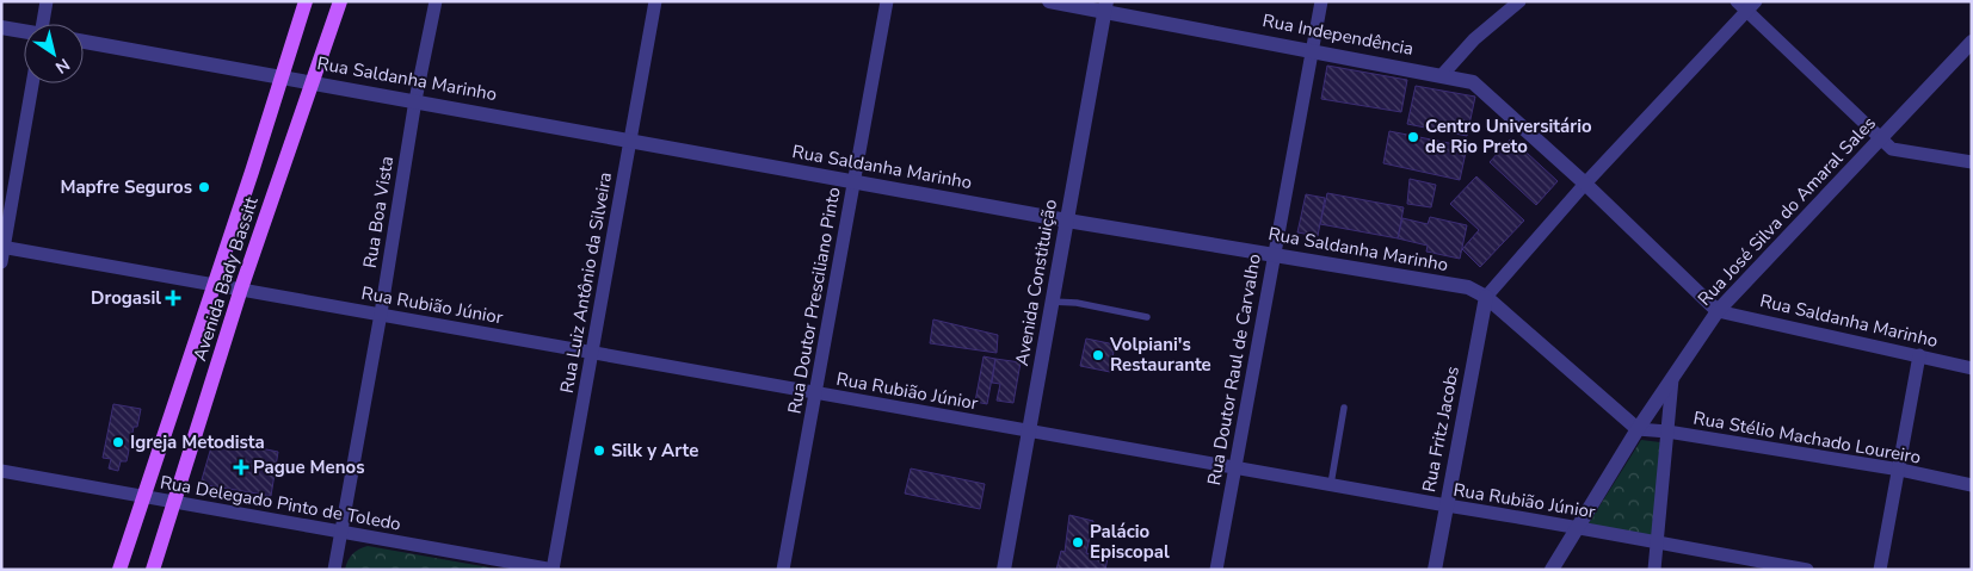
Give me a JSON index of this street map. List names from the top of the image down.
{
  "streets": {
    "main road": ["Avenida Bady Bassitt"],
    "street": [
      "Rua Independência",
      "Rua Saldanha Marinho",
      "Rua José Silva do Amaral Sales",
      "Rua Boa Vista",
      "Rua Luiz Antônio da Silveira",
      "Avenida Constituição",
      "Rua Doutor Presciliano Pinto",
      "Rua Rubião Júnior",
      "Rua Doutor Raul de Carvalho",
      "Rua Fritz Jacobs",
      "Rua Stélio Machado Loureiro",
      "Rua Delegado Pinto de Toledo"
    ]
  },
  "crossings": [
    ["Rua Independência", "Rua Saldanha Marinho"],
    ["Rua Independência", "Rua José Silva do Amaral Sales"],
    ["Rua Independência", "Avenida Constituição"],
    ["Rua Independência", "Rua Doutor Raul de Carvalho"],
    ["Rua Saldanha Marinho", "Rua José Silva do Amaral Sales"],
    ["Rua Saldanha Marinho", "Rua Boa Vista"],
    ["Rua Saldanha Marinho", "Avenida Bady Bassitt"],
    ["Rua Saldanha Marinho", "Rua Luiz Antônio da Silveira"],
    ["Rua Saldanha Marinho", "Avenida Constituição"],
    ["Rua Saldanha Marinho", "Rua Doutor Presciliano Pinto"],
    ["Rua Saldanha Marinho", "Rua Doutor Raul de Carvalho"],
    ["Rua Saldanha Marinho", "Rua Fritz Jacobs"],
    ["Rua Saldanha Marinho", "Rua Stélio Machado Loureiro"],
    ["Rua José Silva do Amaral Sales", "Rua Rubião Júnior"],
    ["Rua José Silva do Amaral Sales", "Rua Stélio Machado Loureiro"],
    ["Rua Boa Vista", "Rua Rubião Júnior"],
    ["Rua Boa Vista", "Rua Delegado Pinto de Toledo"],
    ["Avenida Bady Bassitt", "Rua Rubião Júnior"],
    ["Avenida Bady Bassitt", "Rua Delegado Pinto de Toledo"],
    ["Rua Luiz Antônio da Silveira", "Rua Rubião Júnior"],
    ["Rua Luiz Antônio da Silveira", "Rua Delegado Pinto de Toledo"],
    ["Avenida Constituição", "Rua Rubião Júnior"],
    ["Rua Doutor Presciliano Pinto", "Rua Rubião Júnior"],
    ["Rua Rubião Júnior", "Rua Doutor Raul de Carvalho"],
    ["Rua Rubião Júnior", "Rua Fritz Jacobs"]
  ],
  "places": {
    "other": [
      "Centro Universitário de Rio Preto",
      "Mapfre Seguros",
      "Volpiani's Restaurante",
      "Igreja Metodista",
      "Silk y Arte",
      "Palácio Episcopal"
    ],
    "health": ["Drogasil", "Pague Menos"]
  },
  "north": "bottom right"
}
